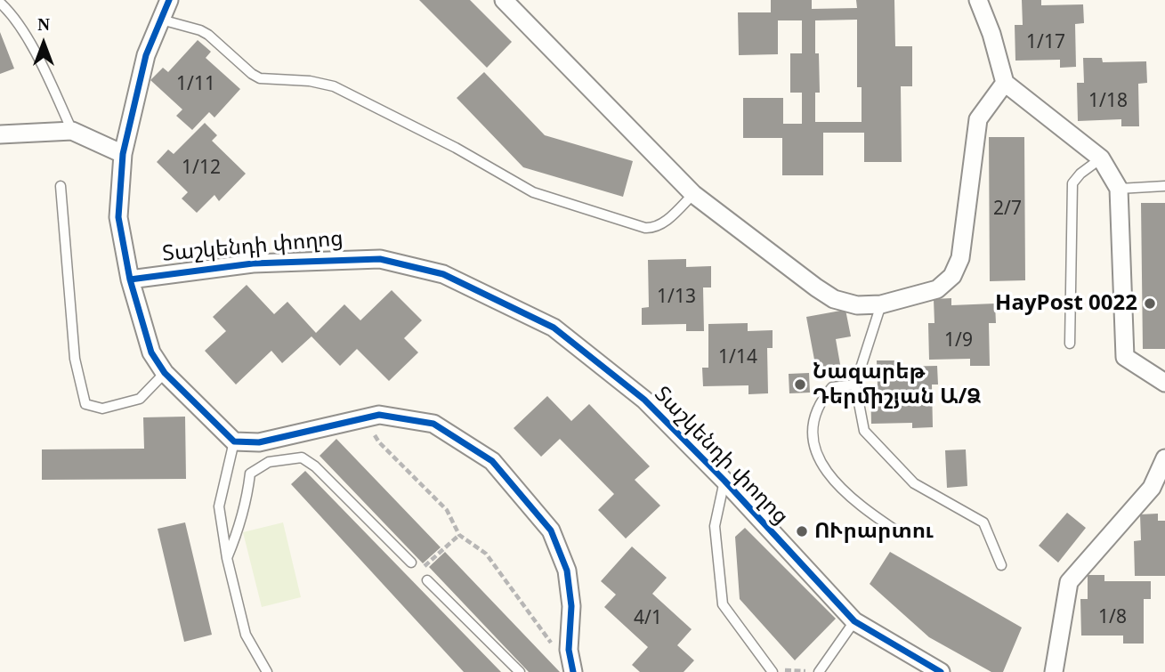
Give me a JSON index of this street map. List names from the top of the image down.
{
  "streets": {
    "street": ["Տաշկենդի փողոց"]
  },
  "places": ["HayPost 0022", "Նազարեթ Դերմիշյան Ա/Ձ", "ՈՒրարտու"],
  "house_numbers": [
    "1/17",
    "1/11",
    "1/18",
    "1/12",
    "2/7",
    "1/13",
    "1/9",
    "1/14",
    "1/8",
    "4/1"
  ],
  "north": "top"
}
